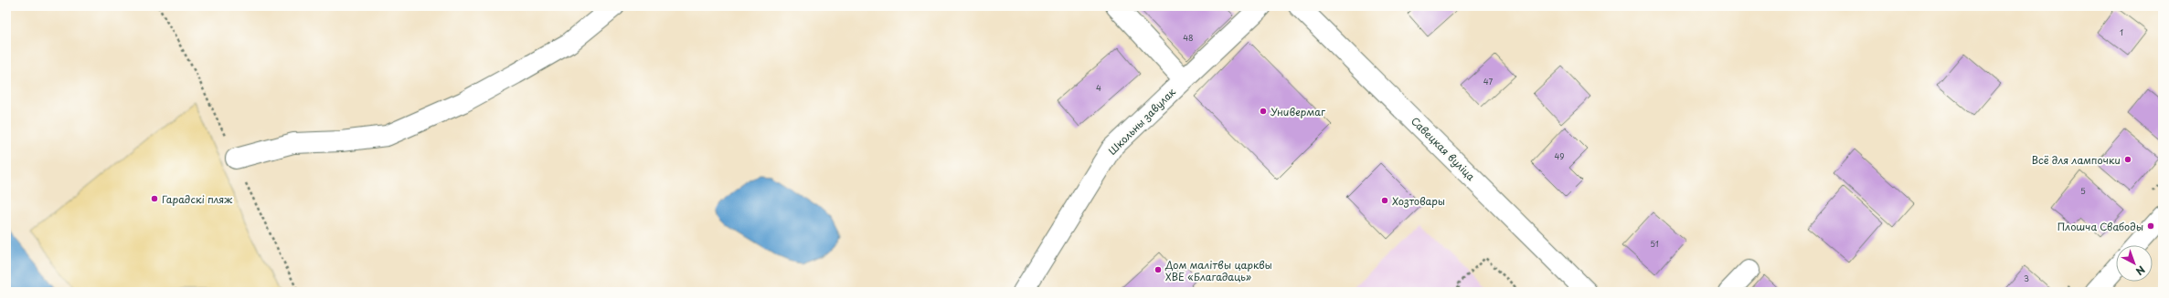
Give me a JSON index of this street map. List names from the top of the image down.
{
  "streets": {
    "street": ["Школьны завулак", "Савецкая вуліца"]
  },
  "places": [
    "Универмаг",
    "Всё для лампочки",
    "Гарадскі пляж",
    "Хозтовары",
    "Плошча Свабоды",
    "Дом малітвы царквы ХВЕ «Благадаць»"
  ],
  "house_numbers": [
    "1",
    "48",
    "47",
    "4",
    "49",
    "5",
    "51",
    "3"
  ],
  "north": "bottom right"
}
